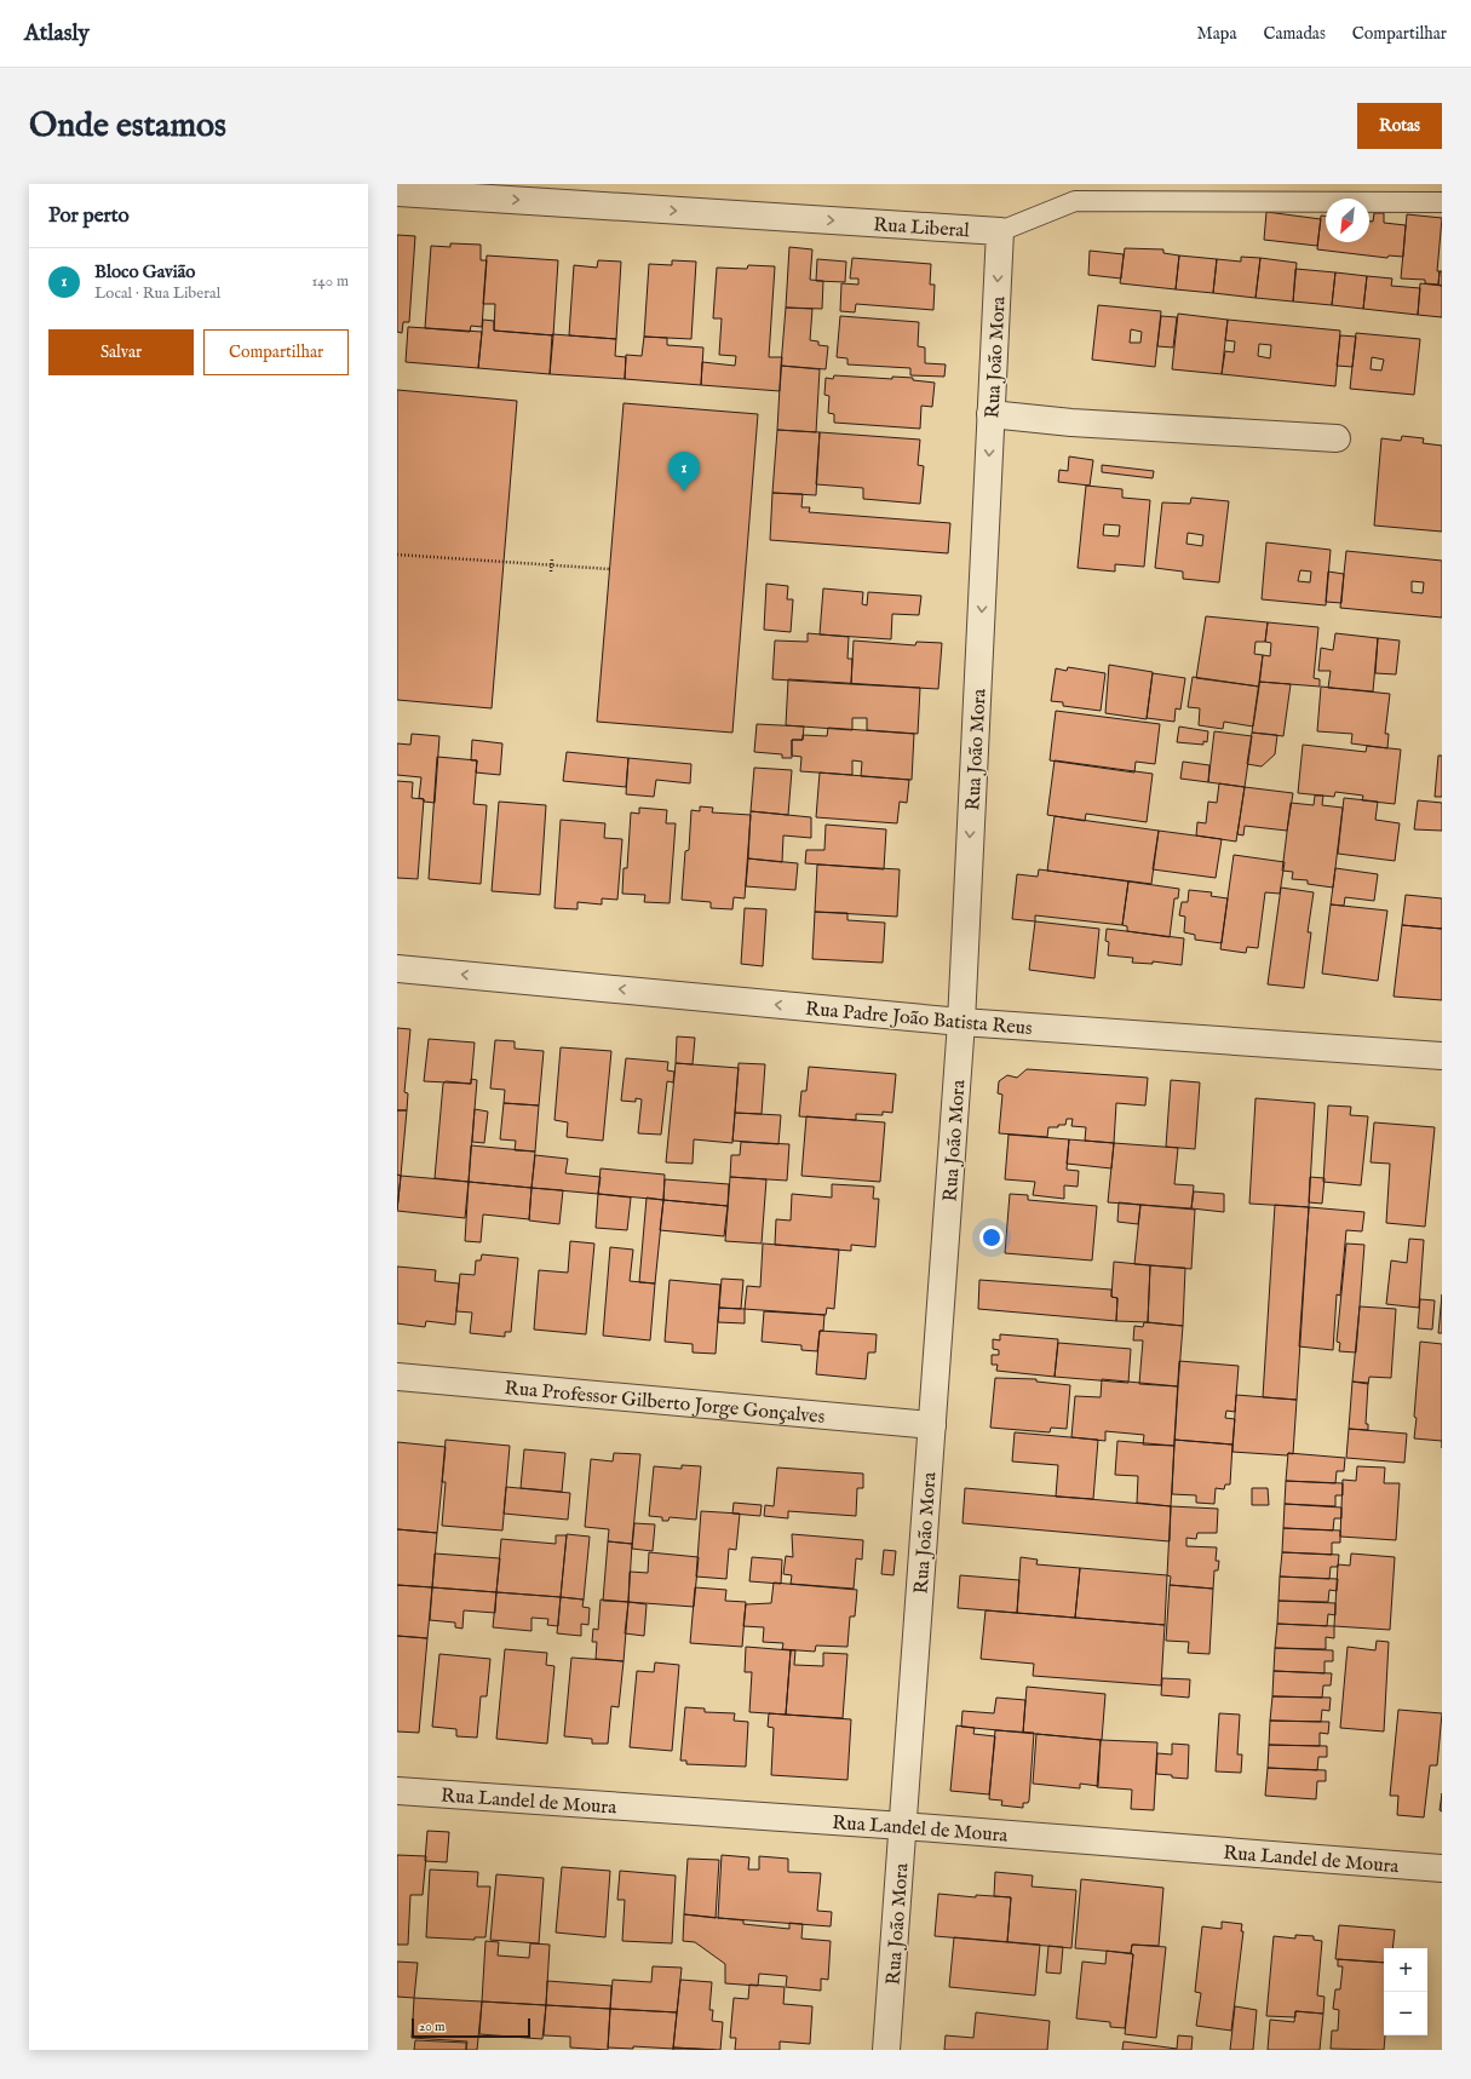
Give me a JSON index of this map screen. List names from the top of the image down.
{
  "streets": {
    "street": [
      "Rua Liberal",
      "Rua João Mora",
      "Rua Padre João Batista Reus",
      "Rua Professor Gilberto Jorge Gonçalves",
      "Rua Landel de Moura"
    ]
  },
  "crossings": [
    ["Rua Liberal", "Rua João Mora"],
    ["Rua João Mora", "Rua Padre João Batista Reus"],
    ["Rua João Mora", "Rua Professor Gilberto Jorge Gonçalves"],
    ["Rua João Mora", "Rua Landel de Moura"]
  ],
  "one_way": ["Rua Liberal", "Rua João Mora", "Rua Padre João Batista Reus"],
  "scale_bar": "20 m",
  "north": "bottom left",
  "page": {
    "header": "Atlasly",
    "nav": ["Mapa", "Camadas", "Compartilhar"],
    "buttons": [
      "Rotas",
      ["Salvar", "Compartilhar"]
    ],
    "title": "Onde estamos",
    "heading": "Por perto",
    "list": [
      {
        "mark": "1",
        "name": "Bloco Gavião",
        "note": "Local · Rua Liberal",
        "value": "140 m"
      }
    ],
    "pins": "1",
    "map_buttons": ["+", "−"],
    "scale": "20 m"
  }
}
